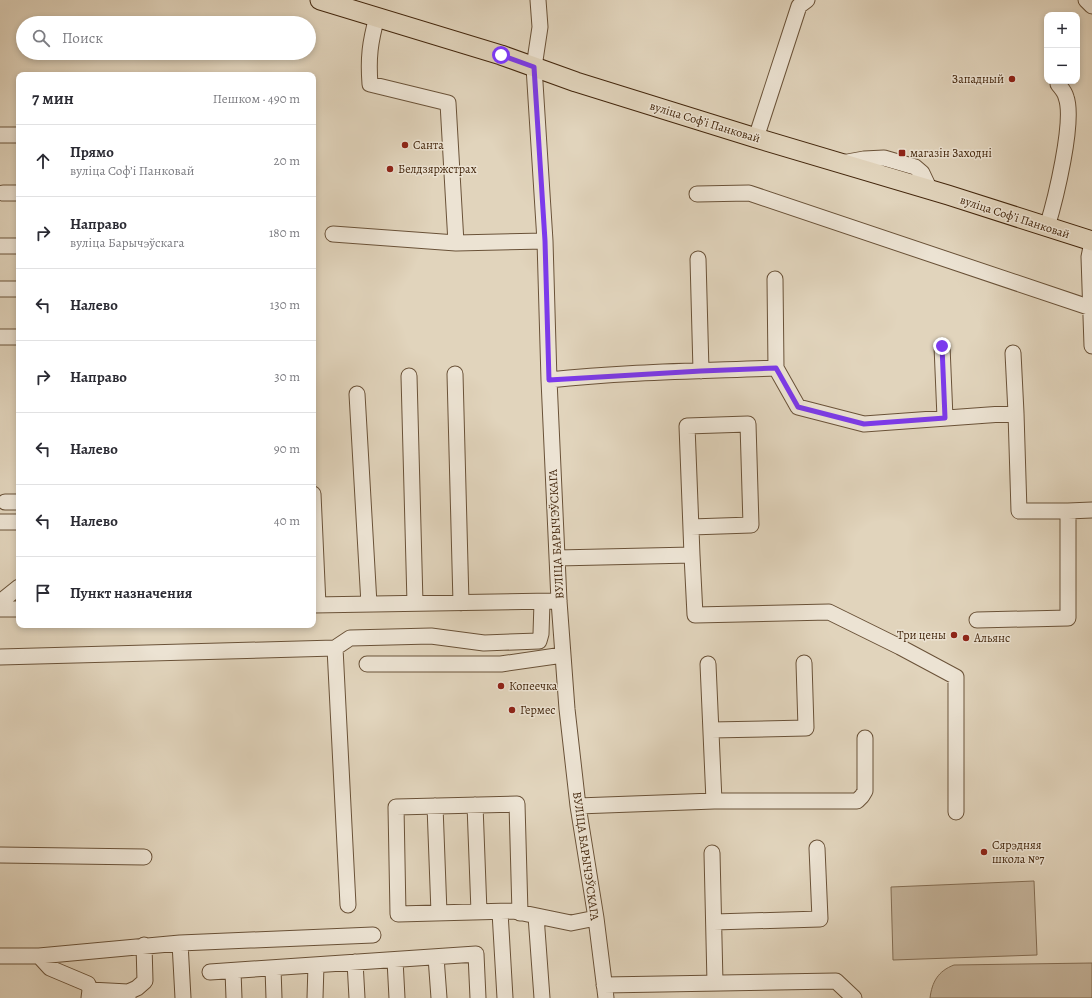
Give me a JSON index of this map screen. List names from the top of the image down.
{
  "streets": {
    "main road": ["вуліца Софʼі Панковай"],
    "street": ["ВУЛІЦА БАРЫЧЭЎСКАГА"]
  },
  "crossings": [
    ["вуліца Софʼі Панковай", "ВУЛІЦА БАРЫЧЭЎСКАГА"]
  ],
  "places": {
    "other": [
      "Западный",
      "Санта",
      "Белдзяржстрах",
      "Три цены",
      "Альянс",
      "Копеечка",
      "Гермес",
      "Сярэдняя школа №7"
    ],
    "transit": ["магазін Заходні"]
  },
  "page": {
    "map_buttons": ["+", "−"],
    "search": "Поиск",
    "heading": ["7 мин", "Пешком · 490 m"],
    "list": [
      ["Прямо", "вуліца Софʼі Панковай", "20 m"],
      ["Направо", "вуліца Барычэўскага", "180 m"],
      ["Налево", "130 m"],
      ["Направо", "30 m"],
      ["Налево", "90 m"],
      ["Налево", "40 m"],
      "Пункт назначения"
    ]
  }
}
